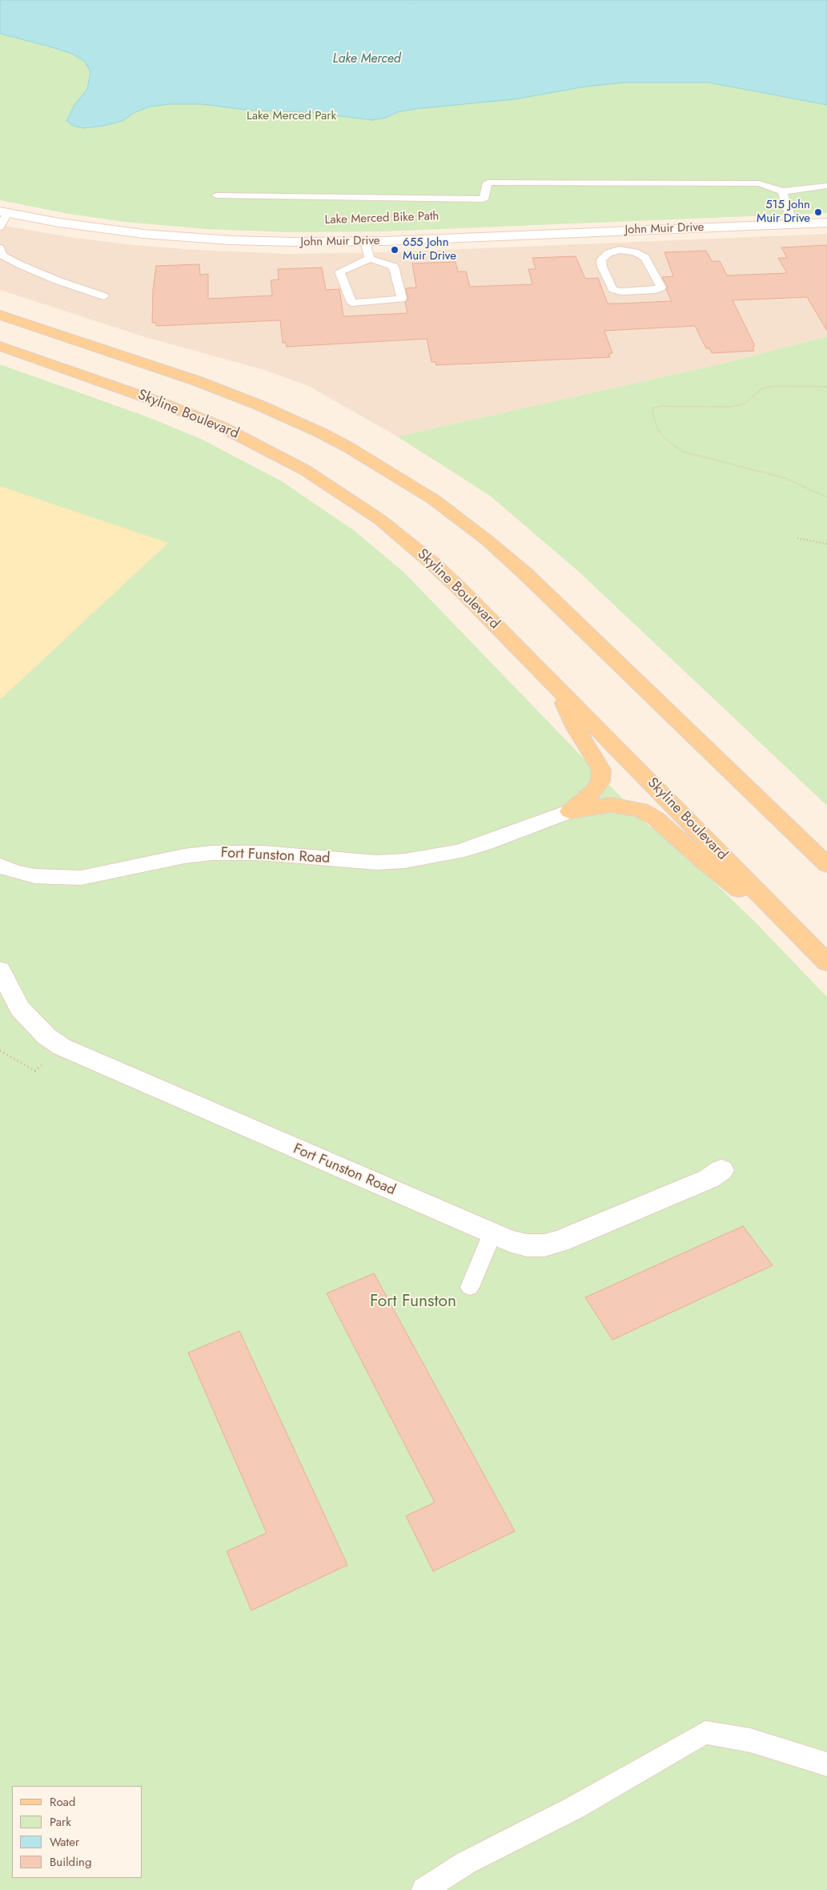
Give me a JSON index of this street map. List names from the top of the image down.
{
  "streets": {
    "main road": ["Skyline Boulevard"],
    "street": ["John Muir Drive", "Fort Funston Road"]
  },
  "water": ["Lake Merced"],
  "parks": ["Lake Merced Park", "Fort Funston"],
  "places": ["515 John Muir Drive", "655 John Muir Drive"],
  "legend": [
    "Road",
    "Park",
    "Water",
    "Building"
  ]
}
